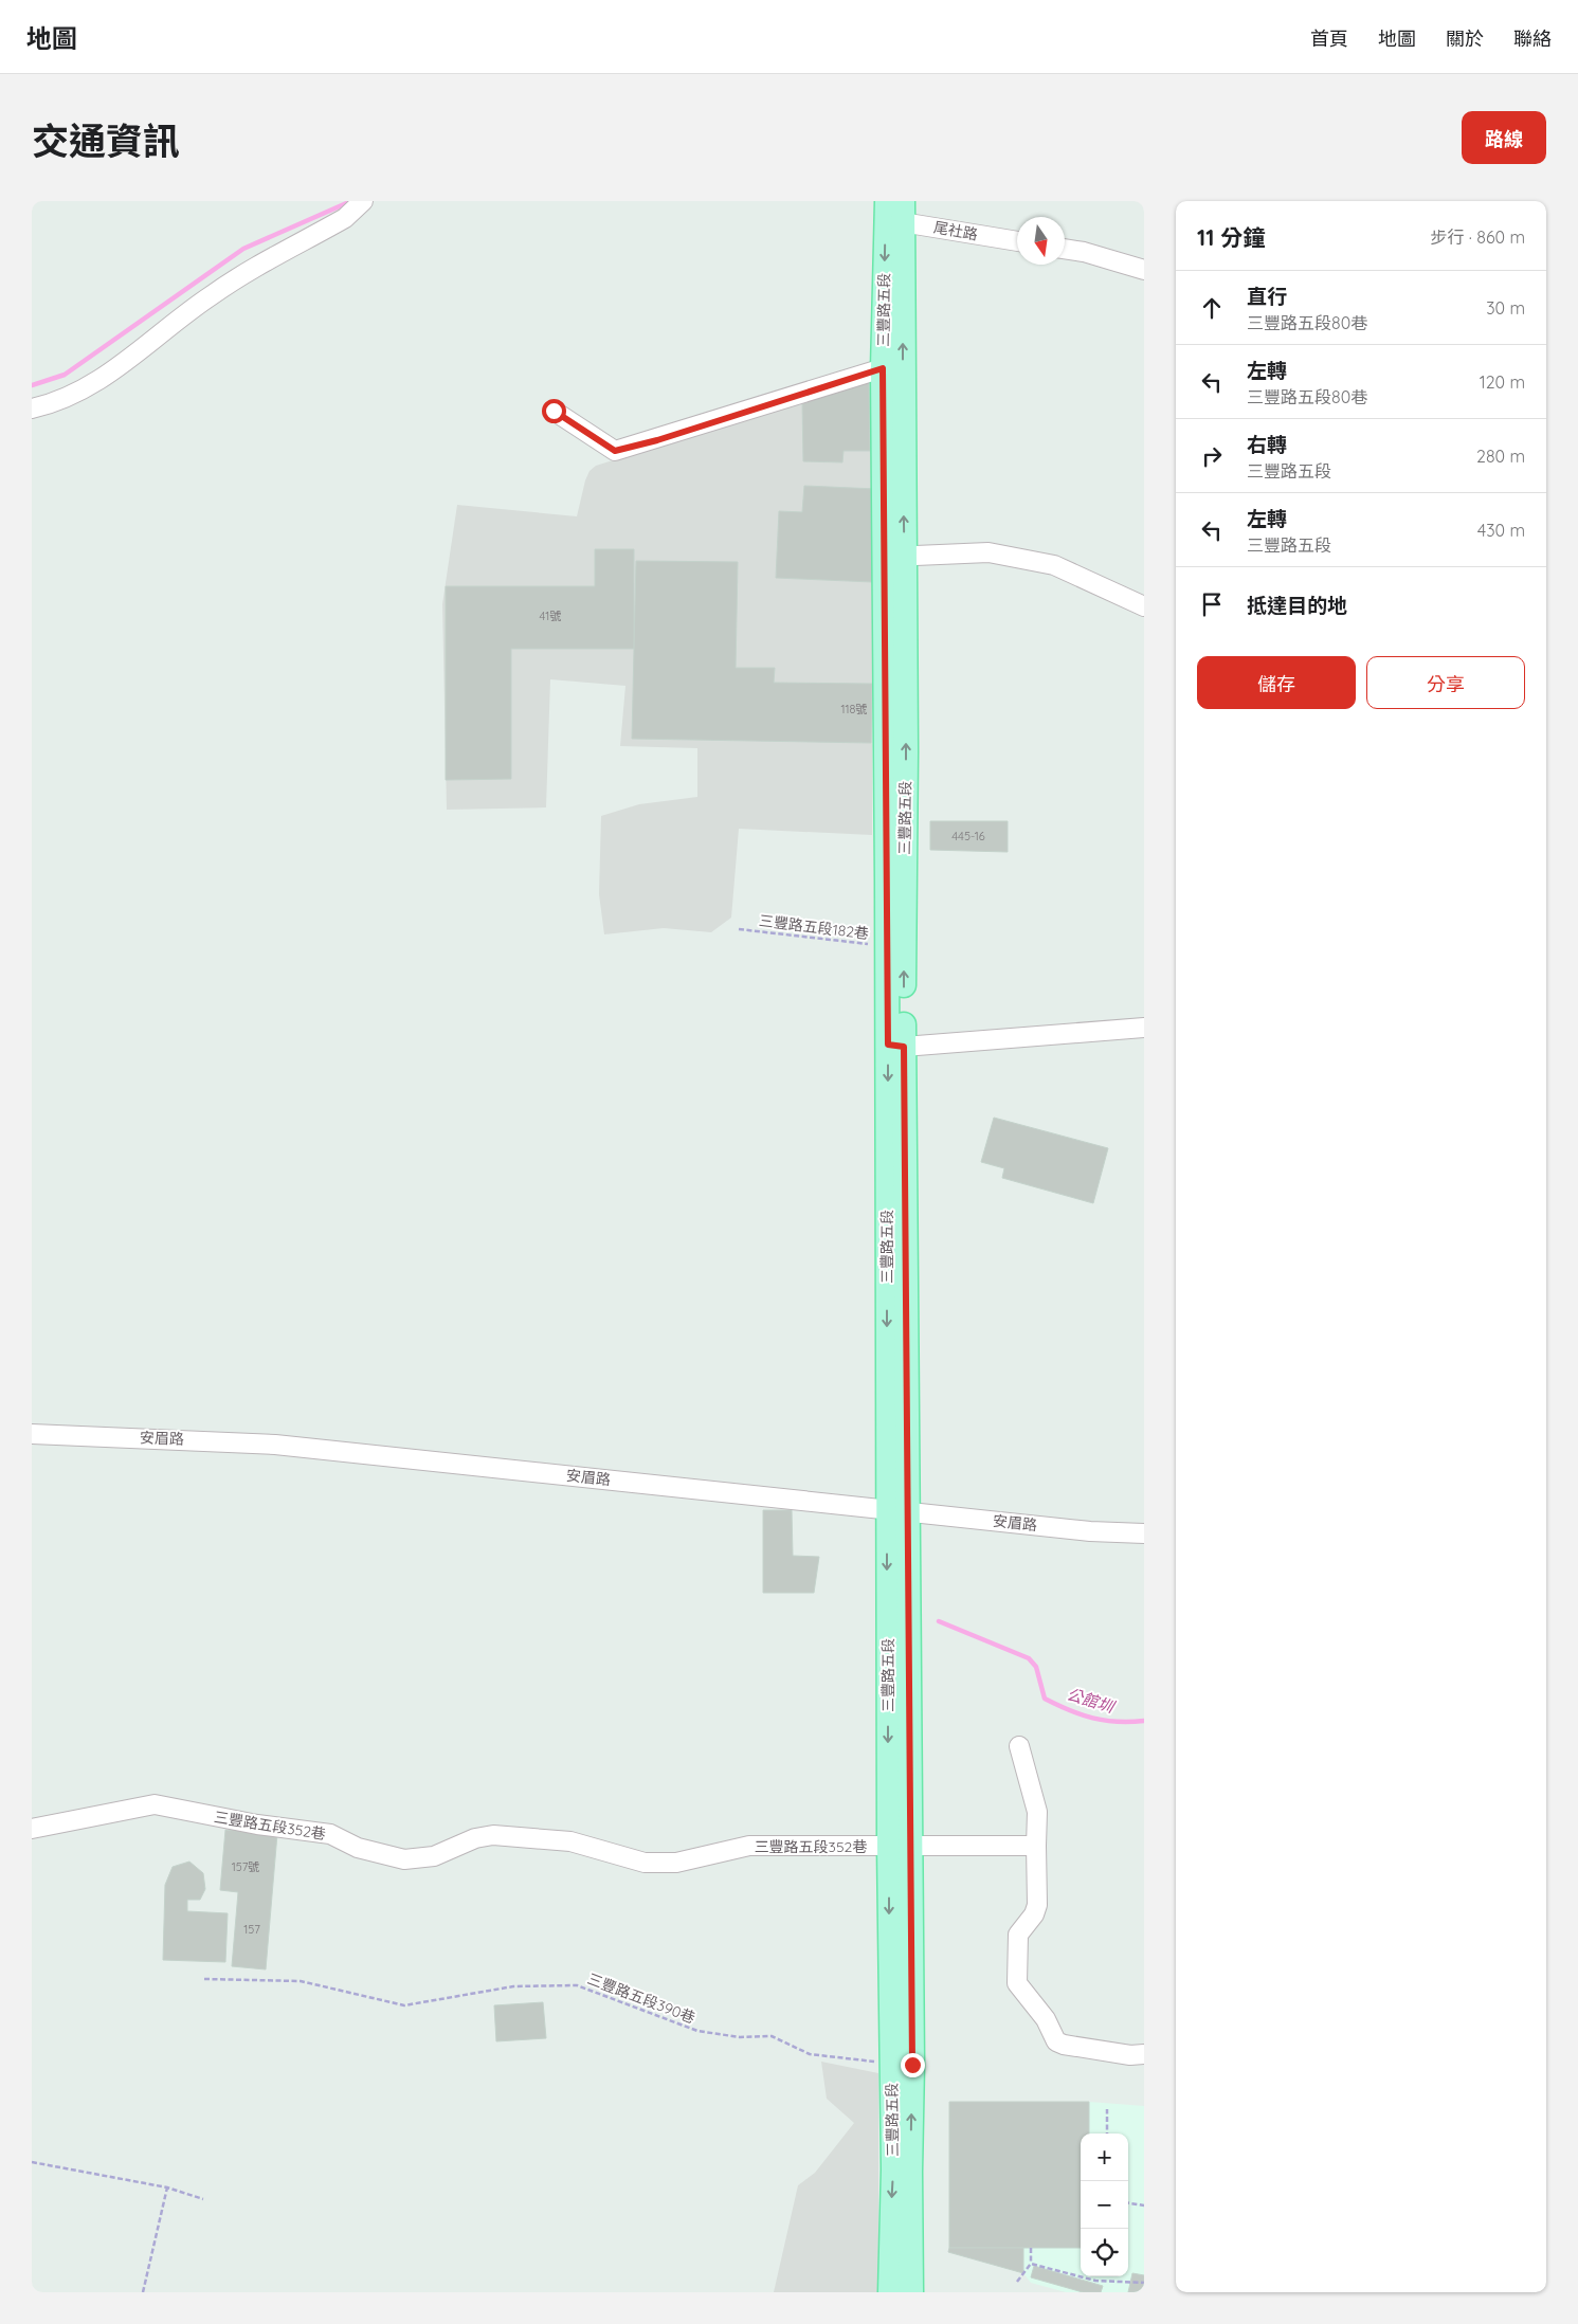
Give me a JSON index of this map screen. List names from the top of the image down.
{
  "streets": {
    "main road": ["三豐路五段"],
    "street": ["尾社路", "安眉路", "三豐路五段352巷"],
    "path": ["三豐路五段182巷", "三豐路五段390巷"]
  },
  "crossings": [
    ["尾社路", "三豐路五段"],
    ["三豐路五段", "三豐路五段182巷"],
    ["三豐路五段", "安眉路"],
    ["三豐路五段", "三豐路五段352巷"],
    ["三豐路五段", "三豐路五段390巷"]
  ],
  "water": ["公館圳"],
  "house_numbers": [
    "41號",
    "118號",
    "445-16",
    "157號",
    "157"
  ],
  "north": "bottom",
  "page": {
    "header": "地圖",
    "nav": [
      "首頁",
      "地圖",
      "關於",
      "聯絡"
    ],
    "title": "交通資訊",
    "buttons": [
      "路線",
      ["儲存", "分享"]
    ],
    "heading": ["11 分鐘", "步行 · 860 m"],
    "list": [
      ["直行", "三豐路五段80巷", "30 m"],
      ["左轉", "三豐路五段80巷", "120 m"],
      ["右轉", "三豐路五段", "280 m"],
      ["左轉", "三豐路五段", "430 m"],
      "抵達目的地"
    ],
    "map_buttons": ["+", "−"]
  }
}
